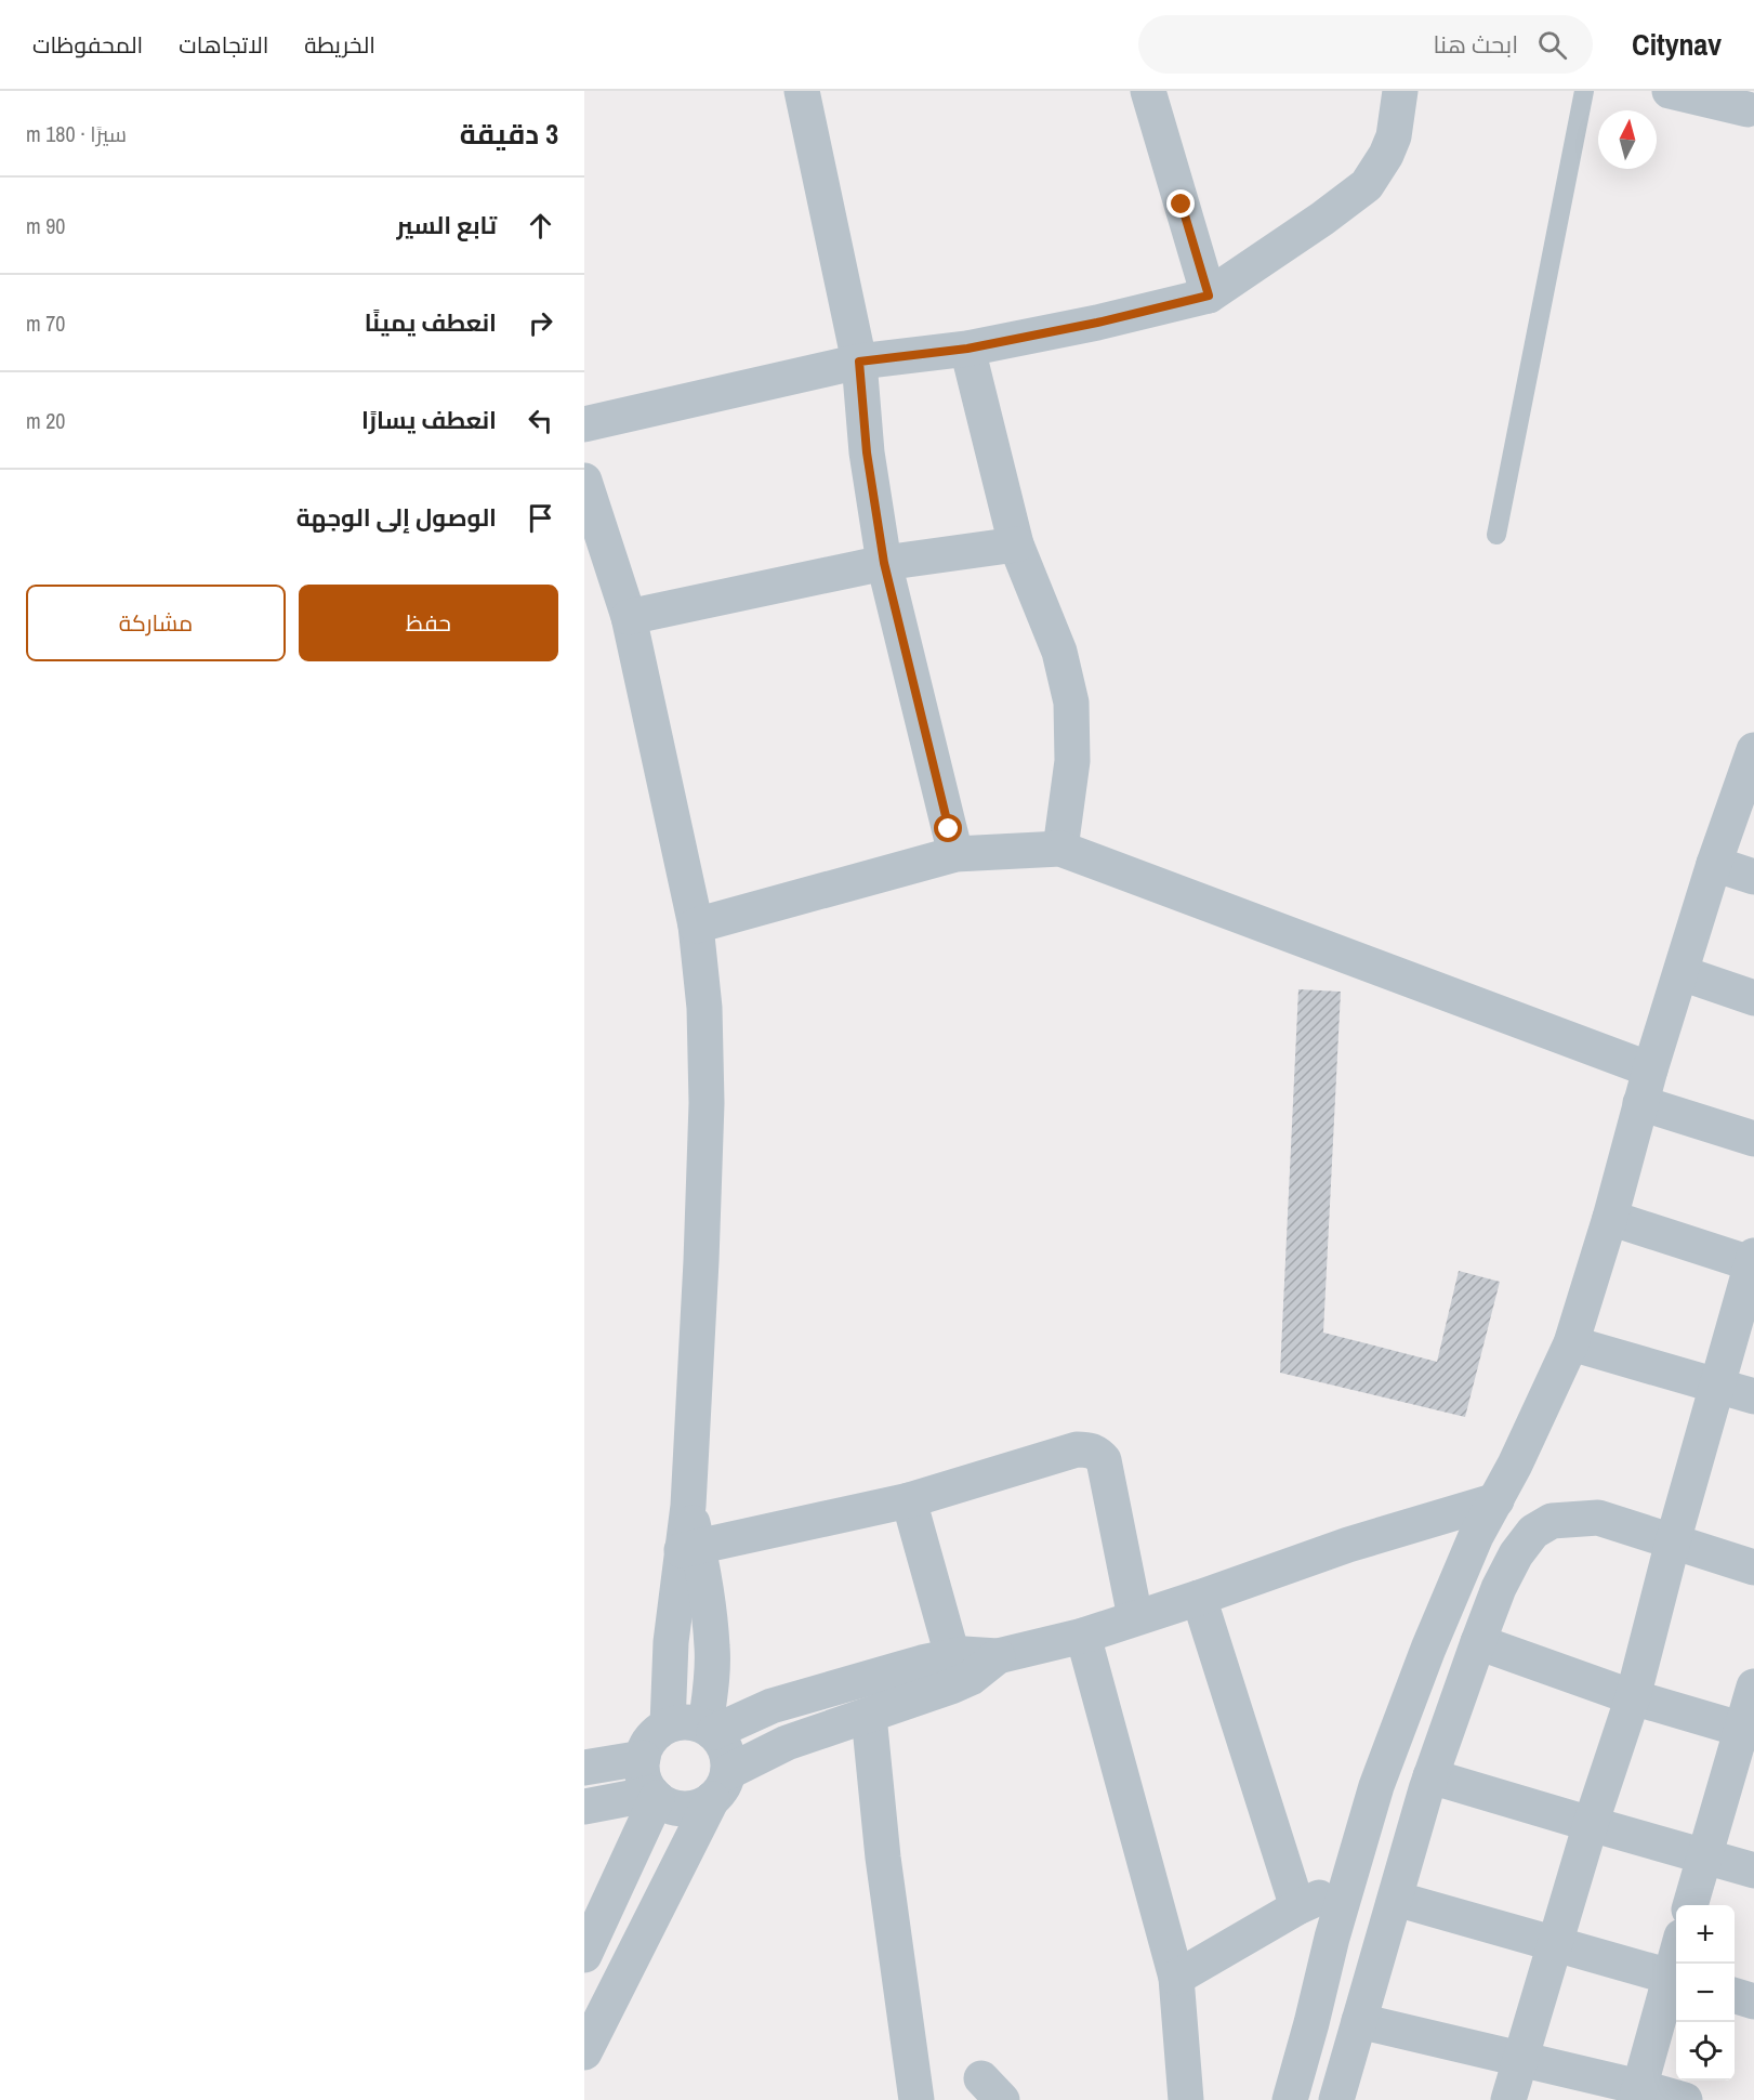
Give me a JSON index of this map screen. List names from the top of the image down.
{
  "north": "top",
  "page": {
    "header": "Citynav",
    "search": "ابحث هنا",
    "nav": ["الخريطة", "الاتجاهات", "المحفوظات"],
    "heading": ["3 دقيقة", "سيرًا · 180 m"],
    "list": [
      ["تابع السير", "90 m"],
      ["انعطف يمينًا", "70 m"],
      ["انعطف يسارًا", "20 m"],
      "الوصول إلى الوجهة"
    ],
    "buttons": ["حفظ", "مشاركة"],
    "map_buttons": ["+", "−"]
  }
}
